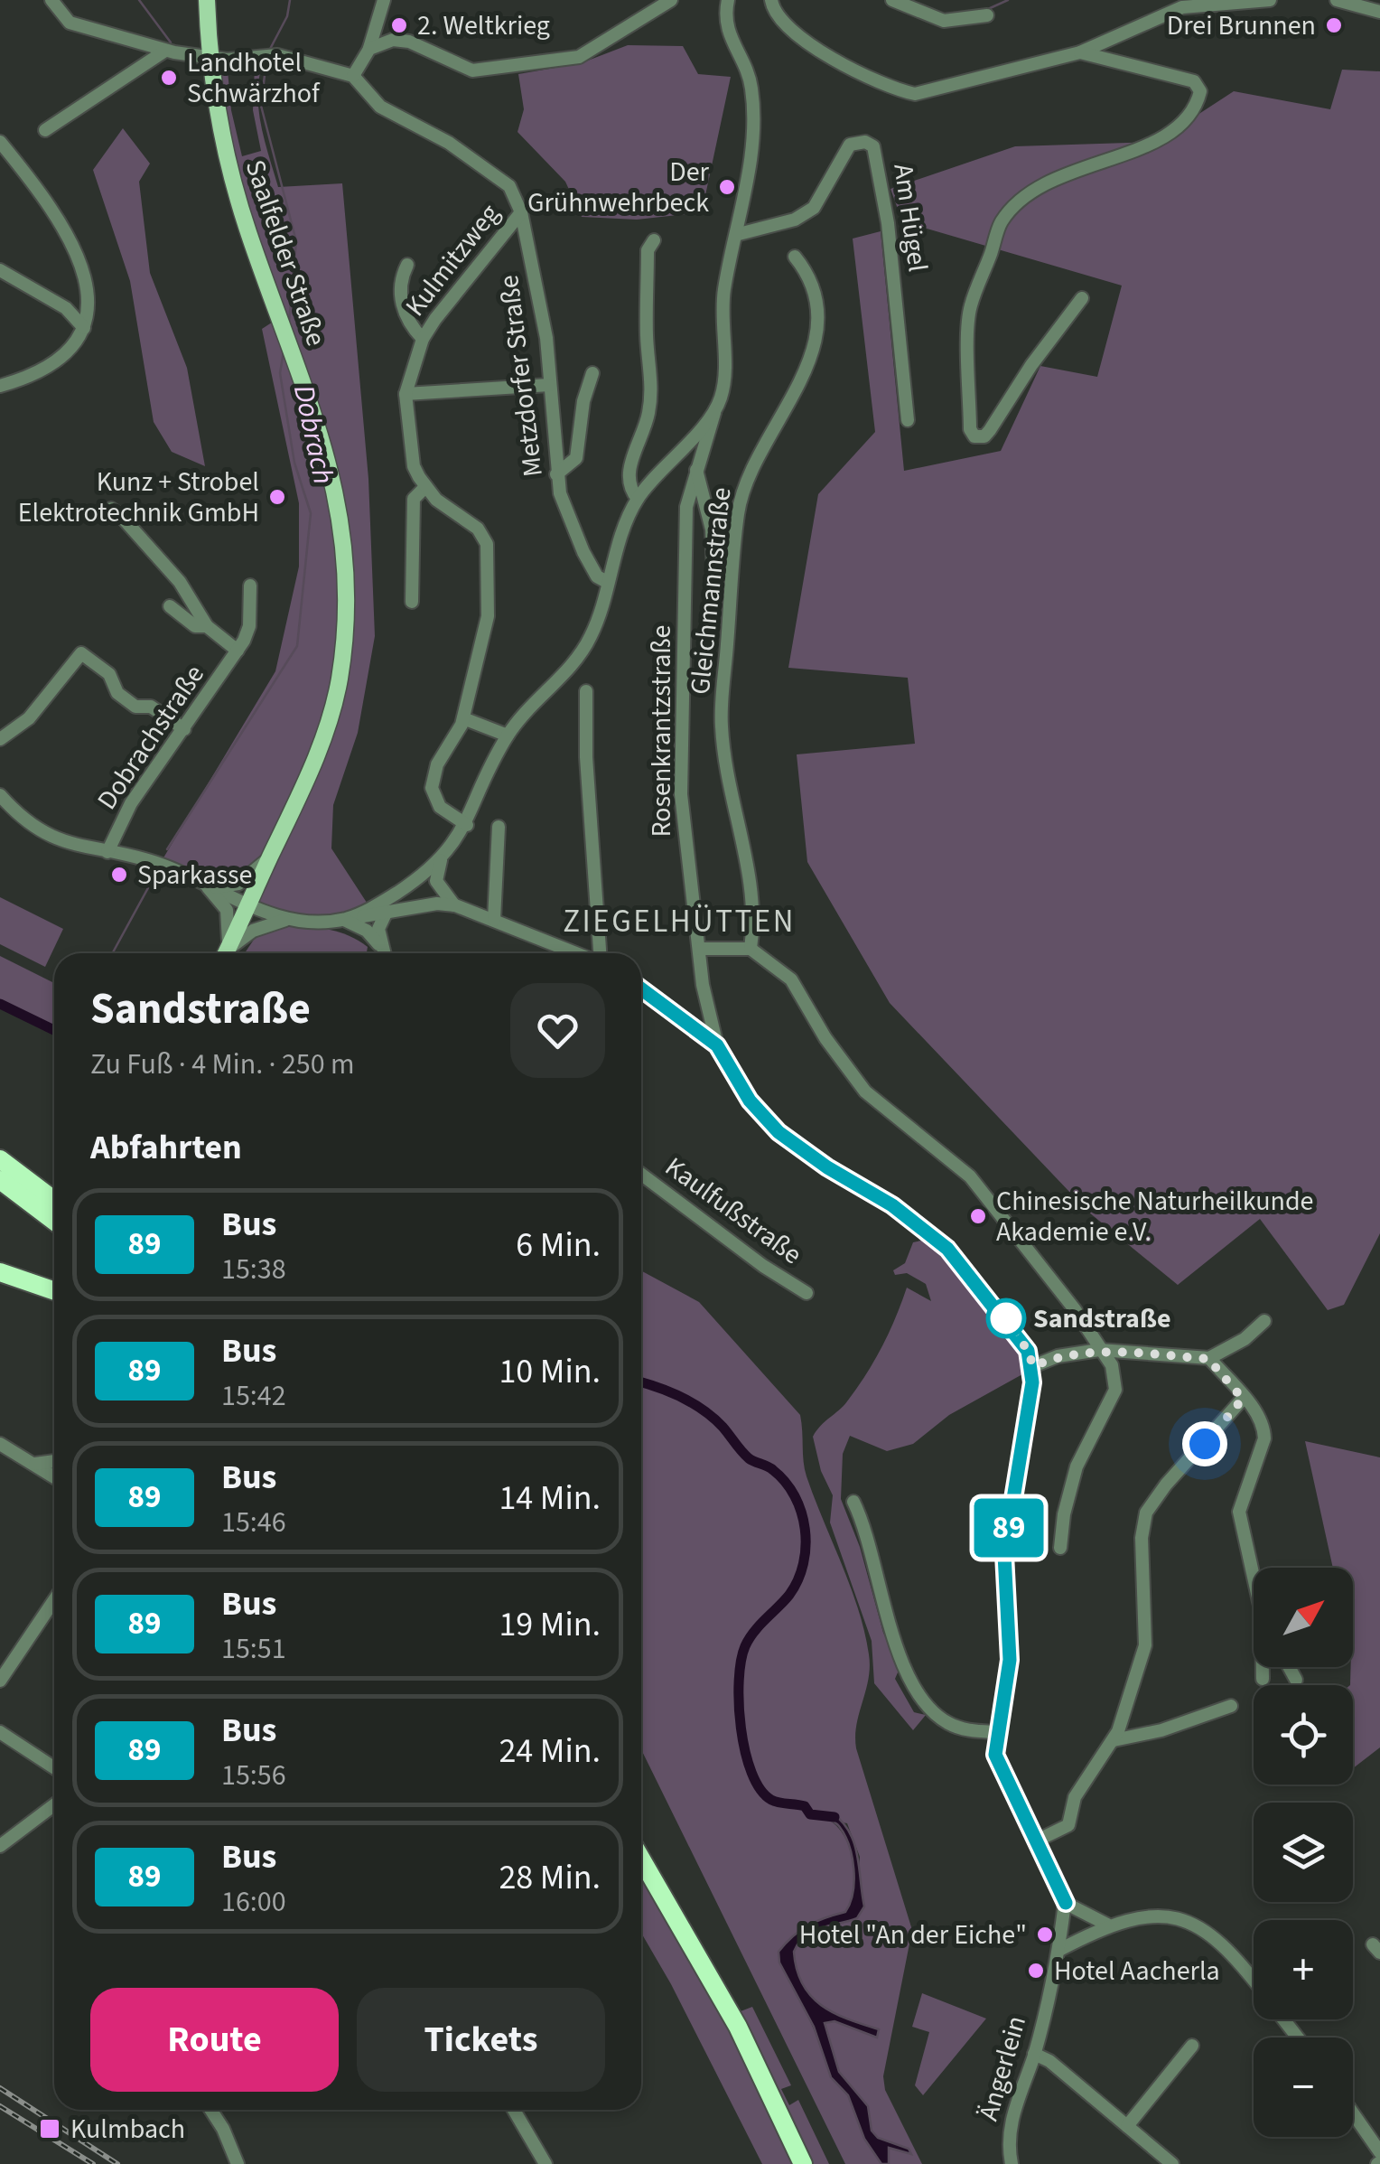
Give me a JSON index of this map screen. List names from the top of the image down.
{
  "streets": {
    "main road": ["Saalfelder Straße"],
    "street": [
      "Am Hügel",
      "Kulmitzweg",
      "Metzdorfer Straße",
      "Gleichmannstraße",
      "Rosenkrantzstraße",
      "Dobrachstraße",
      "Kaulfußstraße",
      "Ängerlein"
    ]
  },
  "crossings": [
    ["Am Hügel", "Rosenkrantzstraße"],
    ["Kulmitzweg", "Metzdorfer Straße"]
  ],
  "districts": ["ZIEGELHÜTTEN"],
  "water": ["Dobrach"],
  "places": {
    "other": [
      "2. Weltkrieg",
      "Drei Brunnen",
      "Landhotel Schwärzhof",
      "Der Grühnwehrbeck",
      "Kunz + Strobel Elektrotechnik GmbH",
      "Sparkasse",
      "Chinesische Naturheilkunde Akademie e.V.",
      "Sandstraße",
      "Hotel \"An der Eiche\"",
      "Hotel Aacherla"
    ],
    "transit": ["Kulmbach"]
  },
  "lines": ["bus line 89"],
  "north": "top right",
  "page": {
    "on_map": "89",
    "heading": [
      ["Sandstraße", "Zu Fuß · 4 Min. · 250 m"],
      "Abfahrten"
    ],
    "list": [
      {
        "mark": "89",
        "name": "Bus",
        "note": "15:38",
        "value": "6 Min."
      },
      {
        "mark": "89",
        "name": "Bus",
        "note": "15:42",
        "value": "10 Min."
      },
      {
        "mark": "89",
        "name": "Bus",
        "note": "15:46",
        "value": "14 Min."
      },
      {
        "mark": "89",
        "name": "Bus",
        "note": "15:51",
        "value": "19 Min."
      },
      {
        "mark": "89",
        "name": "Bus",
        "note": "15:56",
        "value": "24 Min."
      },
      {
        "mark": "89",
        "name": "Bus",
        "note": "16:00",
        "value": "28 Min."
      }
    ],
    "map_buttons": ["+", "−"],
    "buttons": ["Route", "Tickets"]
  }
}
